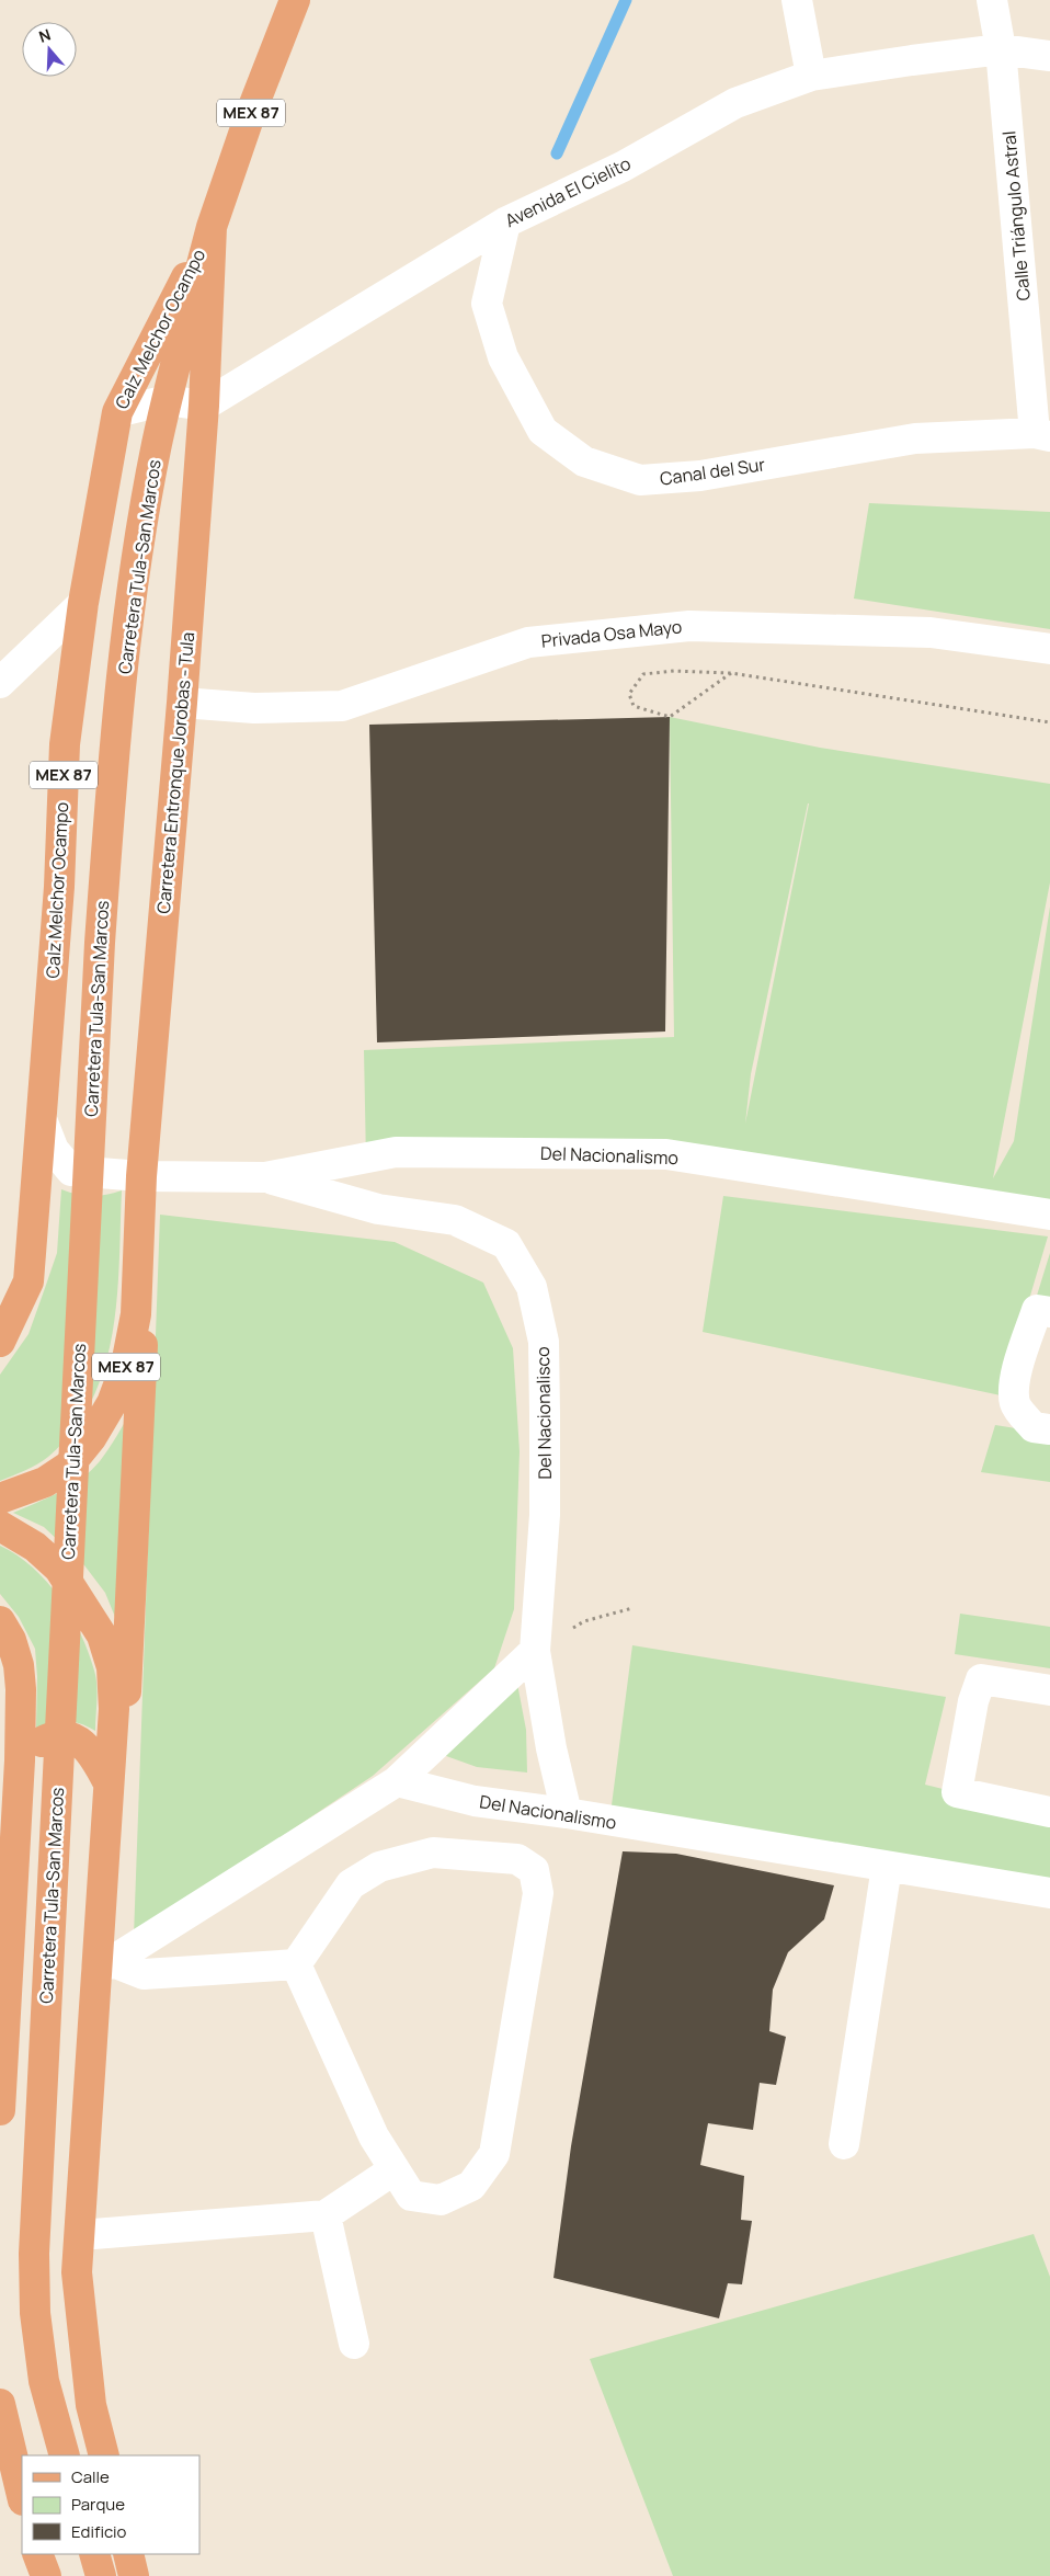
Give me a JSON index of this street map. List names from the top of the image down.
{
  "streets": {
    "main road": [
      "MEX 87",
      "Calz Melchor Ocampo",
      "Carretera Tula-San Marcos",
      "Carretera Entronque Jorobas - Tula"
    ],
    "street": [
      "Avenida El Cielito",
      "Calle Triángulo Astral",
      "Canal del Sur",
      "Privada Osa Mayo",
      "Del Nacionalismo",
      "Del Nacionalisco"
    ]
  },
  "crossings": [
    ["Avenida El Cielito", "Calle Triángulo Astral"],
    ["Avenida El Cielito", "Canal del Sur"],
    ["Avenida El Cielito", "Carretera Entronque Jorobas - Tula"],
    ["Calle Triángulo Astral", "Canal del Sur"],
    ["Calz Melchor Ocampo", "Carretera Tula-San Marcos"],
    ["Calz Melchor Ocampo", "Carretera Entronque Jorobas - Tula"],
    ["Carretera Tula-San Marcos", "Carretera Entronque Jorobas - Tula"],
    ["Privada Osa Mayo", "Carretera Entronque Jorobas - Tula"],
    ["Del Nacionalismo", "Del Nacionalisco"]
  ],
  "legend": ["Calle", "Parque", "Edificio"],
  "north": "top"
}
